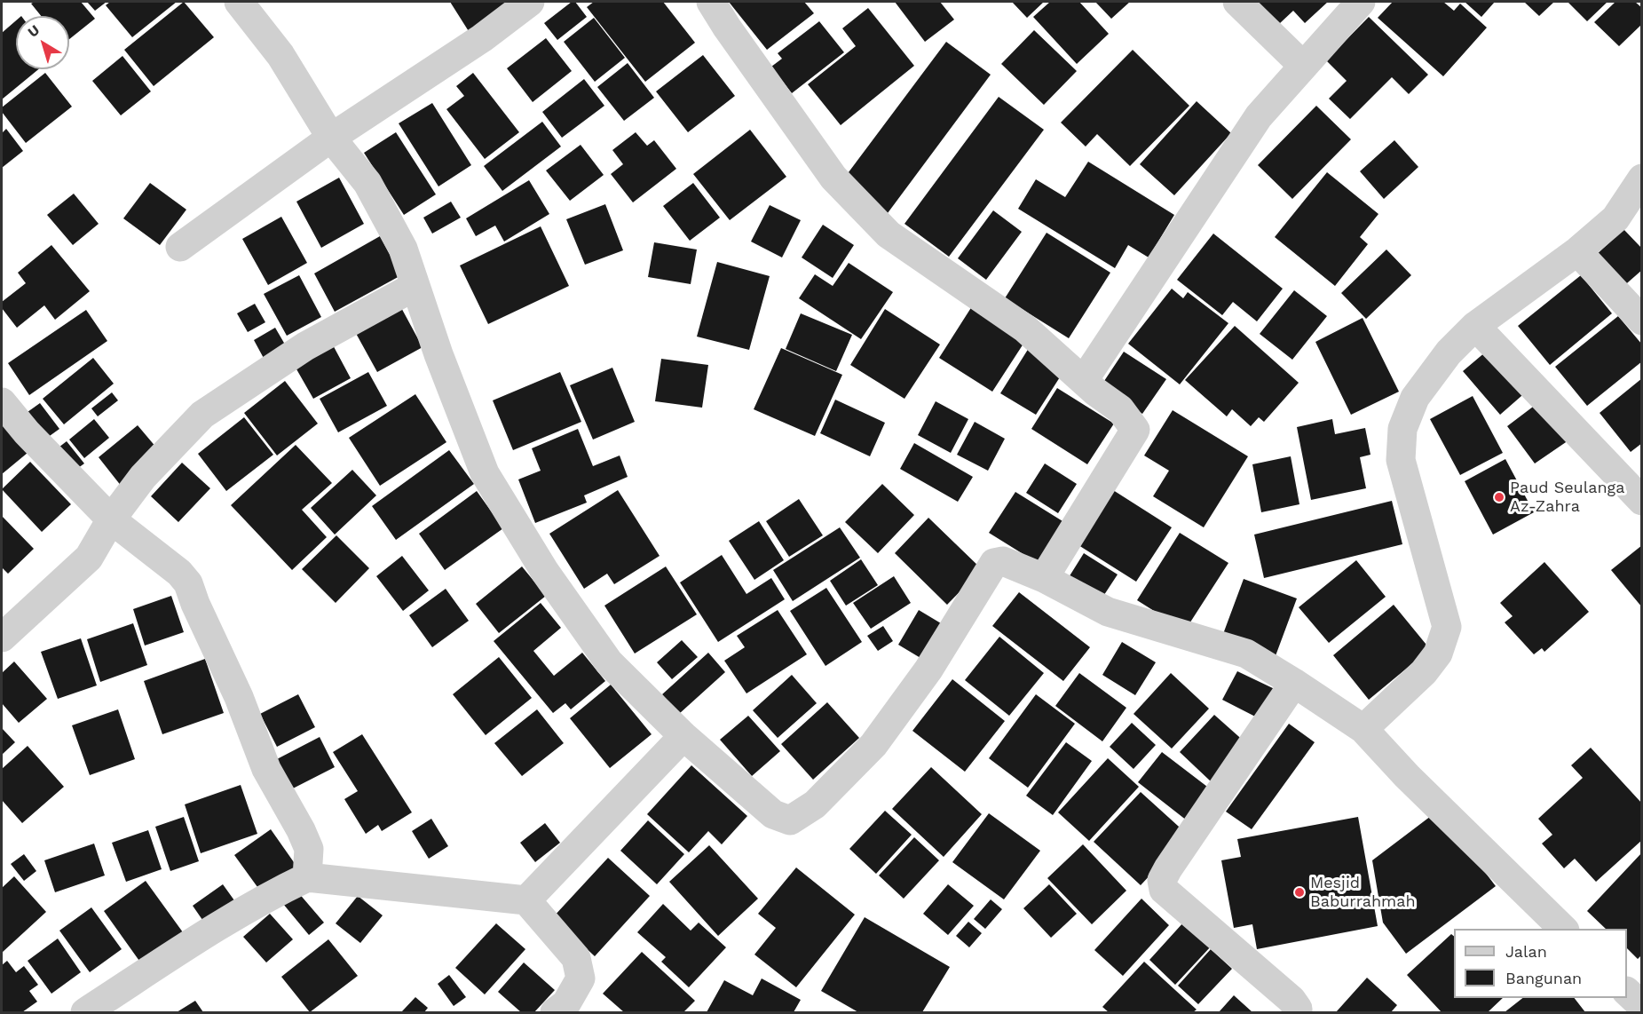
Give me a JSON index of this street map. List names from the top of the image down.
{
  "places": ["Paud Seulanga Az-Zahra", "Mesjid Baburrahmah"],
  "legend": ["Jalan", "Bangunan"],
  "north": "top left"
}
